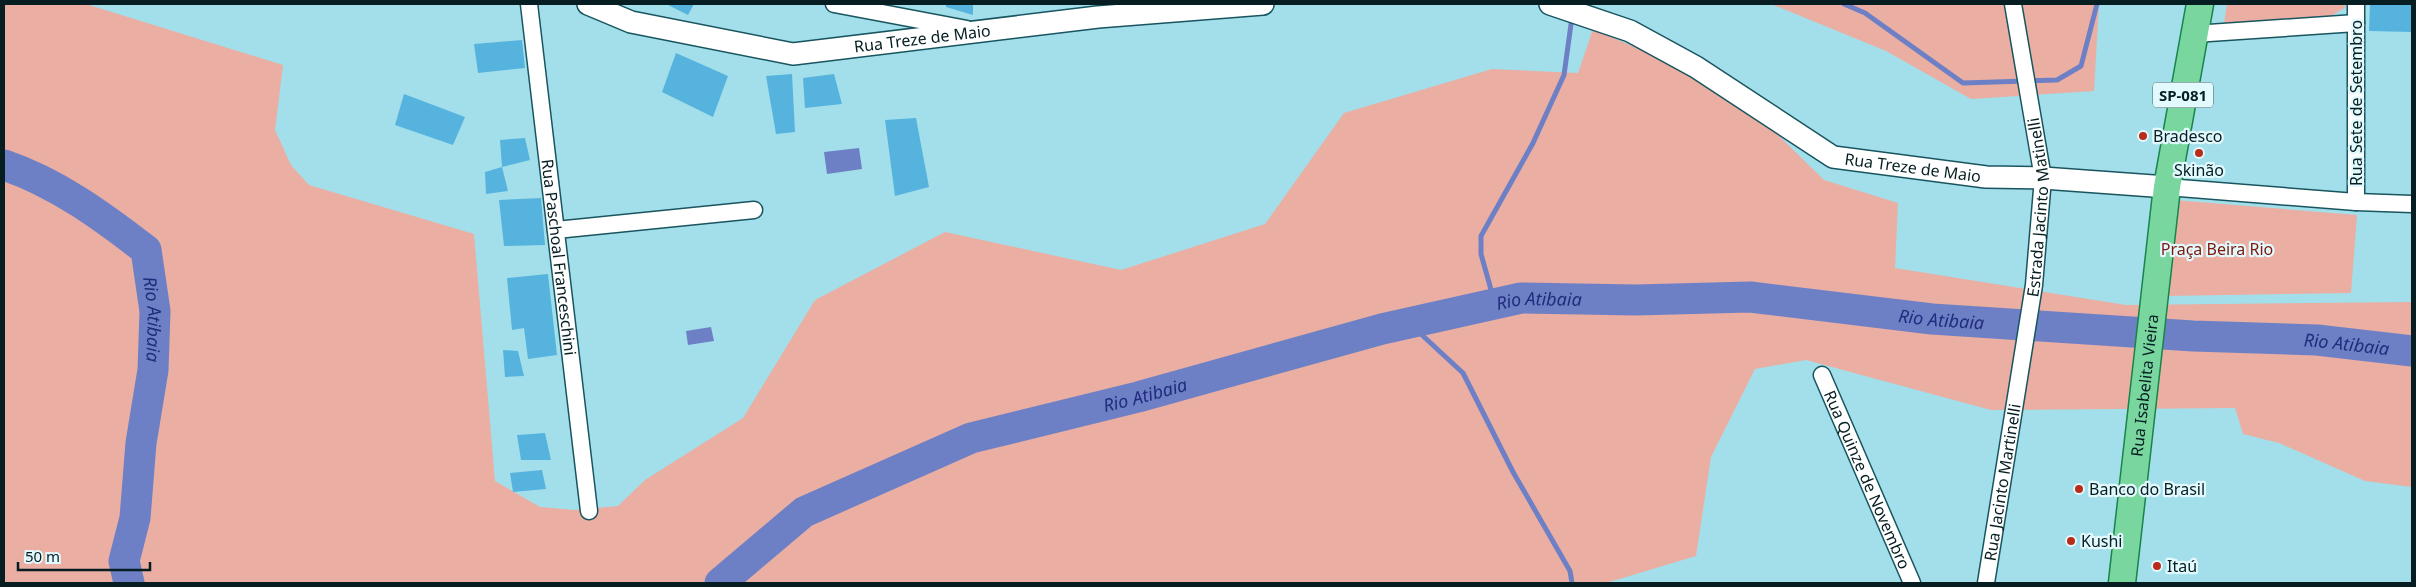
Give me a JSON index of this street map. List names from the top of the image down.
{
  "streets": {
    "main road": ["SP-081", "Rua Isabelita Vieira"],
    "street": [
      "Rua Treze de Maio",
      "Rua Sete de Setembro",
      "Estrada Jacinto Matinelli",
      "Rua Paschoal Franceschini",
      "Rua Quinze de Novembro",
      "Rua Jacinto Martinelli"
    ]
  },
  "crossings": [
    ["Rua Treze de Maio", "SP-081"],
    ["Rua Treze de Maio", "Estrada Jacinto Matinelli"],
    ["Rua Treze de Maio", "Rua Isabelita Vieira"],
    ["SP-081", "Rua Isabelita Vieira"],
    ["Estrada Jacinto Matinelli", "Rua Jacinto Martinelli"]
  ],
  "water": ["Rio Atibaia"],
  "parks": ["Praça Beira Rio"],
  "places": [
    "Bradesco",
    "Skinão",
    "Banco do Brasil",
    "Kushi",
    "Itaú"
  ],
  "scale_bar": "50 m"
}
